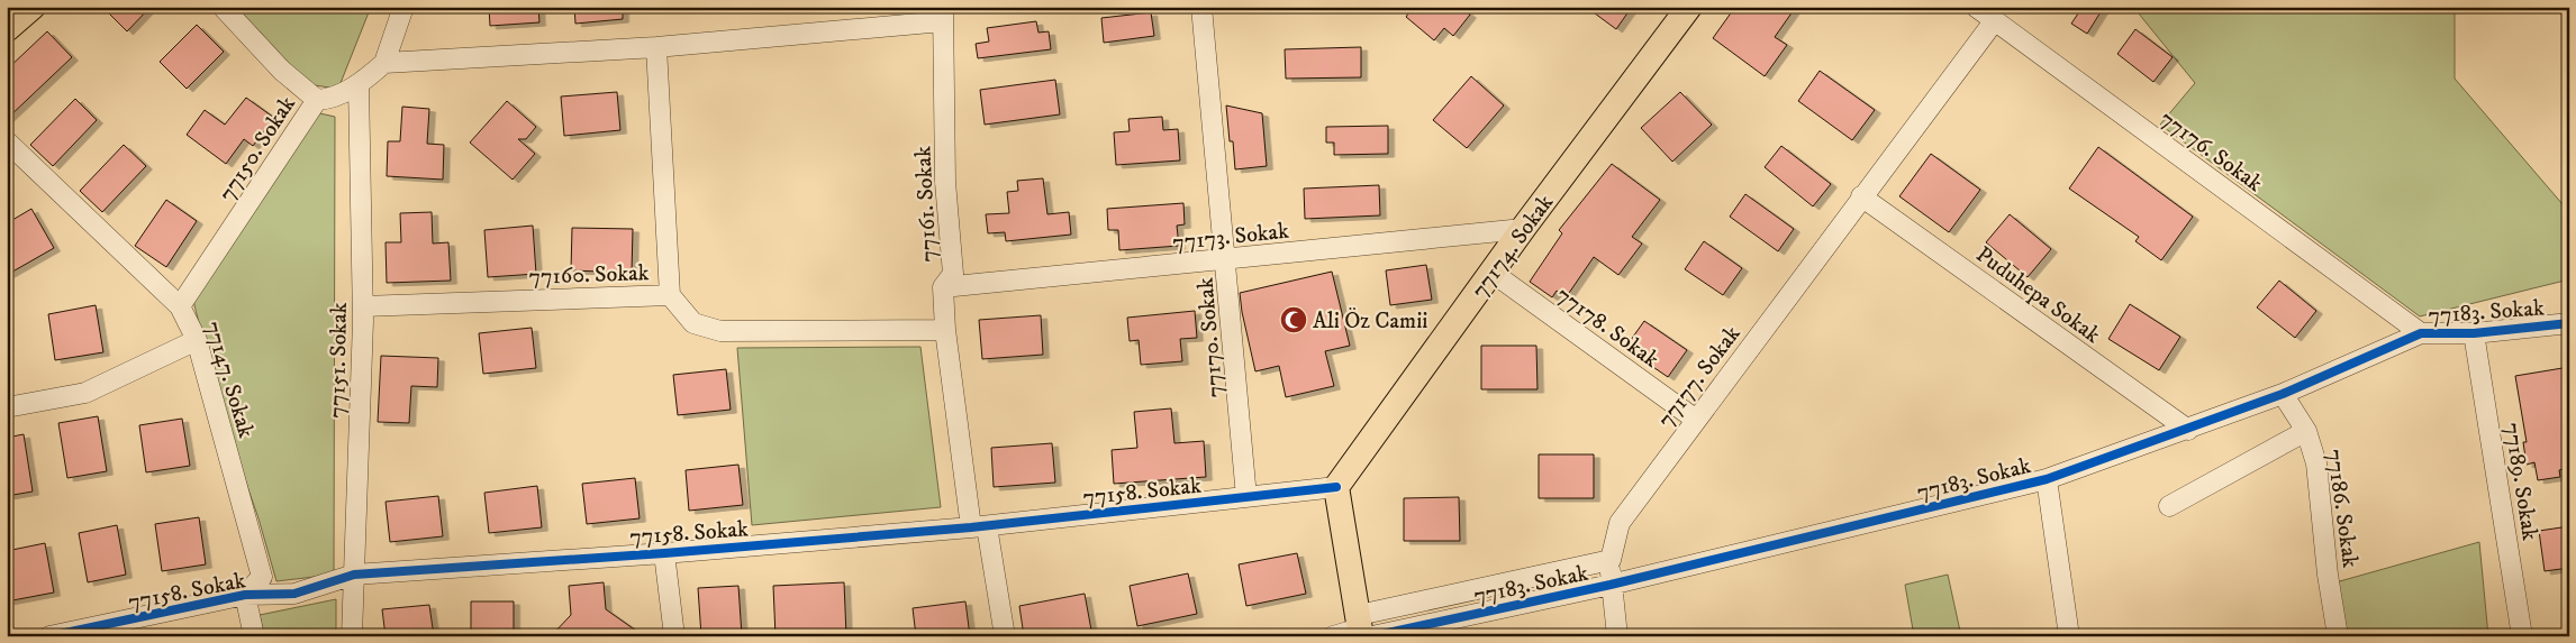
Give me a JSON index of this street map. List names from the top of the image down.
{
  "streets": {
    "main road": ["77174. Sokak"],
    "street": [
      "77150. Sokak",
      "77176. Sokak",
      "77161. Sokak",
      "77173. Sokak",
      "77160. Sokak",
      "Puduhepa Sokak",
      "77183. Sokak",
      "77178. Sokak",
      "77170. Sokak",
      "77151. Sokak",
      "77177. Sokak",
      "77147. Sokak",
      "77189. Sokak",
      "77158. Sokak",
      "77186. Sokak"
    ]
  },
  "crossings": [
    ["77150. Sokak", "77151. Sokak"],
    ["77150. Sokak", "77147. Sokak"],
    ["77176. Sokak", "77183. Sokak"],
    ["77176. Sokak", "77177. Sokak"],
    ["77161. Sokak", "77173. Sokak"],
    ["77161. Sokak", "77158. Sokak"],
    ["77173. Sokak", "77174. Sokak"],
    ["77173. Sokak", "77170. Sokak"],
    ["77174. Sokak", "77178. Sokak"],
    ["77174. Sokak", "77158. Sokak"],
    ["77160. Sokak", "77151. Sokak"],
    ["Puduhepa Sokak", "77183. Sokak"],
    ["Puduhepa Sokak", "77177. Sokak"],
    ["77183. Sokak", "77177. Sokak"],
    ["77183. Sokak", "77189. Sokak"],
    ["77183. Sokak", "77186. Sokak"],
    ["77178. Sokak", "77177. Sokak"],
    ["77170. Sokak", "77158. Sokak"],
    ["77151. Sokak", "77158. Sokak"],
    ["77147. Sokak", "77158. Sokak"]
  ],
  "places": {
    "mosque": ["Ali Öz Camii"]
  }
}
